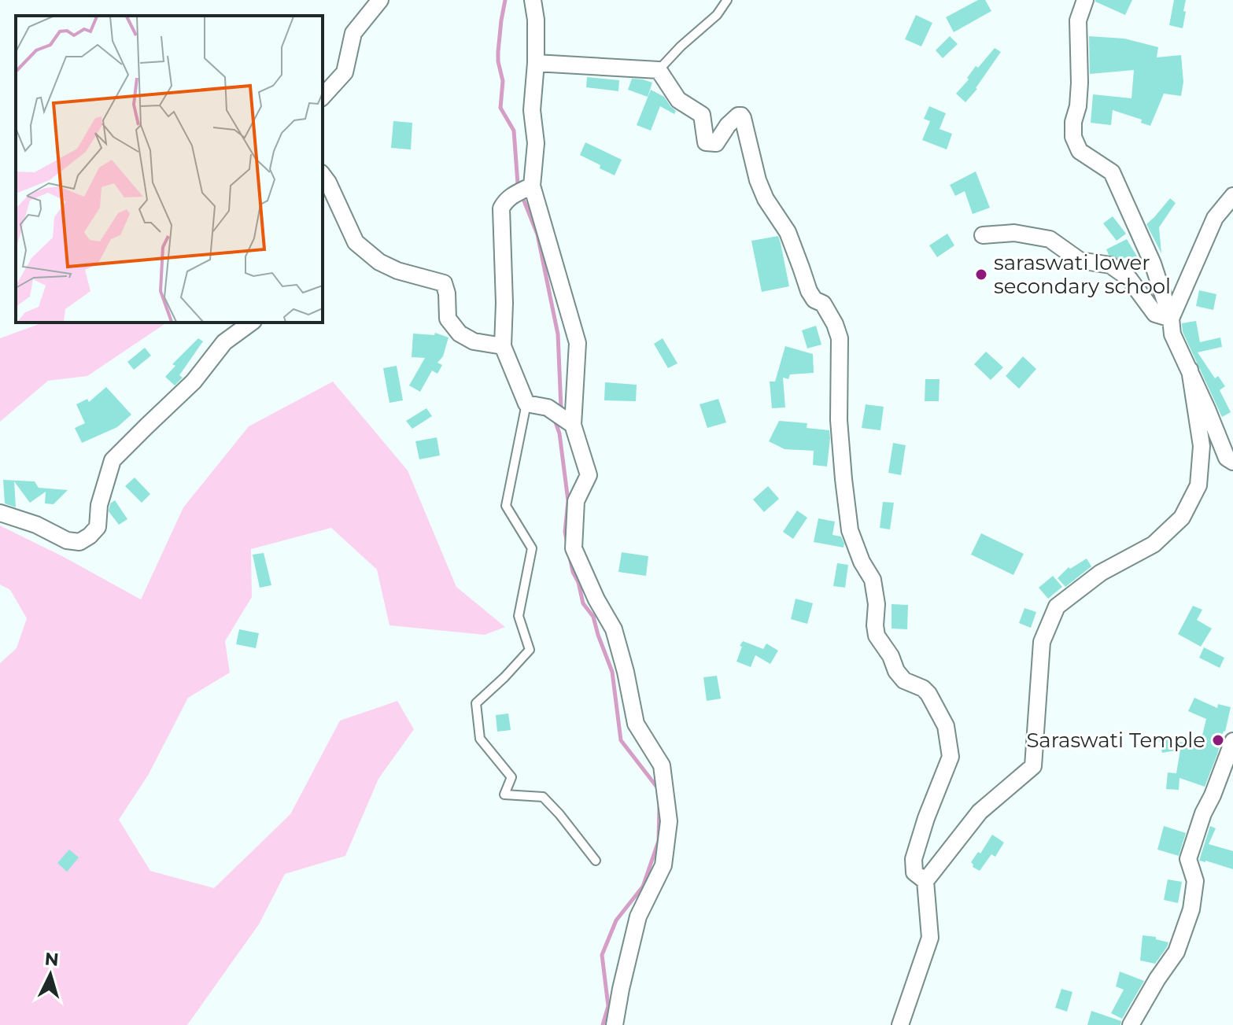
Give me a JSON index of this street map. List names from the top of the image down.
{
  "places": ["saraswati lower secondary school", "Saraswati Temple"],
  "north": "top"
}
